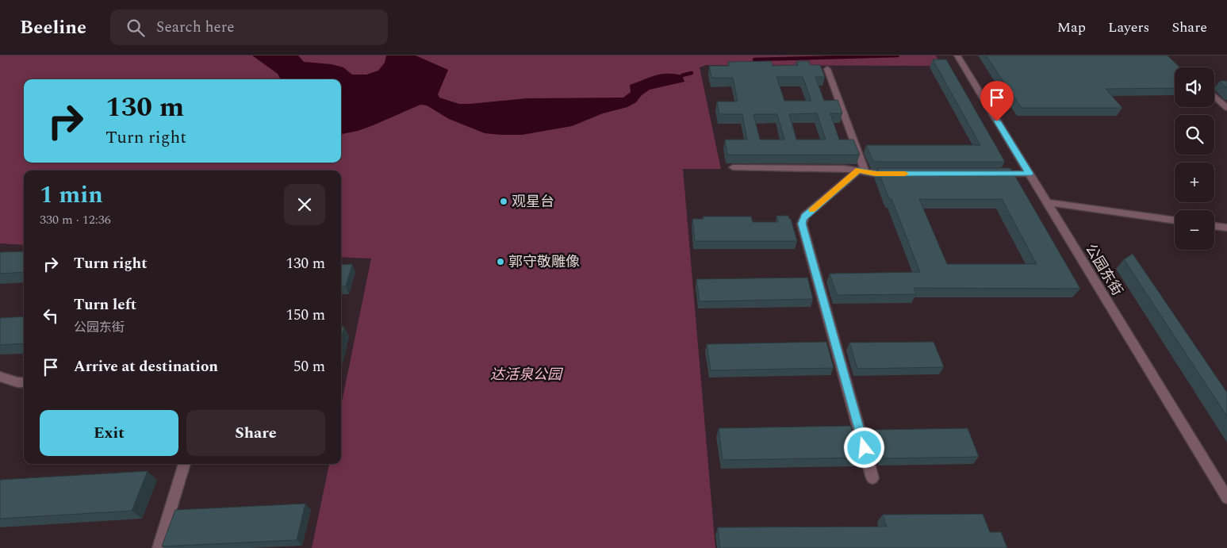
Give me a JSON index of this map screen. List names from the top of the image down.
{
  "streets": {
    "street": ["公园东街"]
  },
  "parks": ["达活泉公园"],
  "places": ["观星台", "郭守敬雕像"],
  "page": {
    "header": "Beeline",
    "search": "Search here",
    "nav": ["Map", "Layers", "Share"],
    "map_buttons": ["+", "−"],
    "turn": ["130 m", "Turn right"],
    "heading": ["1 min", "330 m · 12:36"],
    "list": [
      {
        "name": "Turn right",
        "value": "130 m"
      },
      {
        "name": "Turn left",
        "note": "公园东街",
        "value": "150 m"
      },
      {
        "name": "Arrive at destination",
        "value": "50 m"
      }
    ],
    "buttons": ["Exit", "Share"]
  }
}
